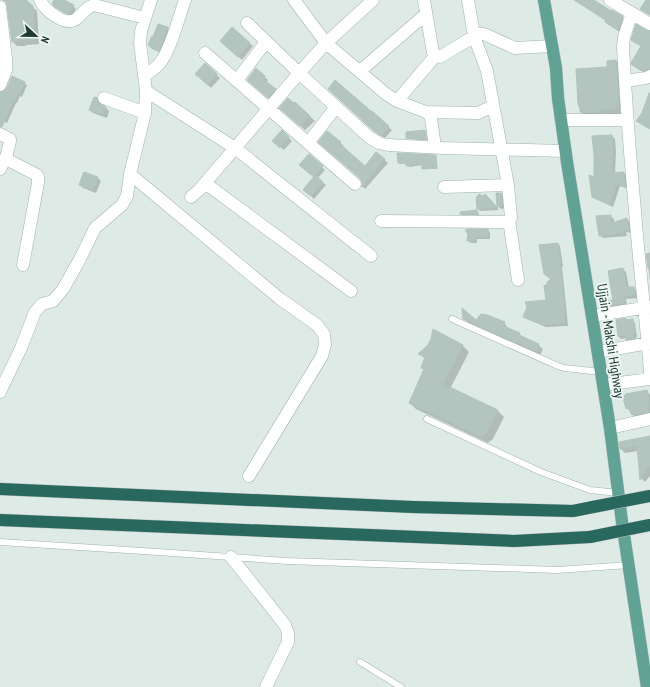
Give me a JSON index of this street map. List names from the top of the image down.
{
  "streets": {
    "main road": ["Ujjain - Makshi Highway"]
  },
  "north": "right"
}
